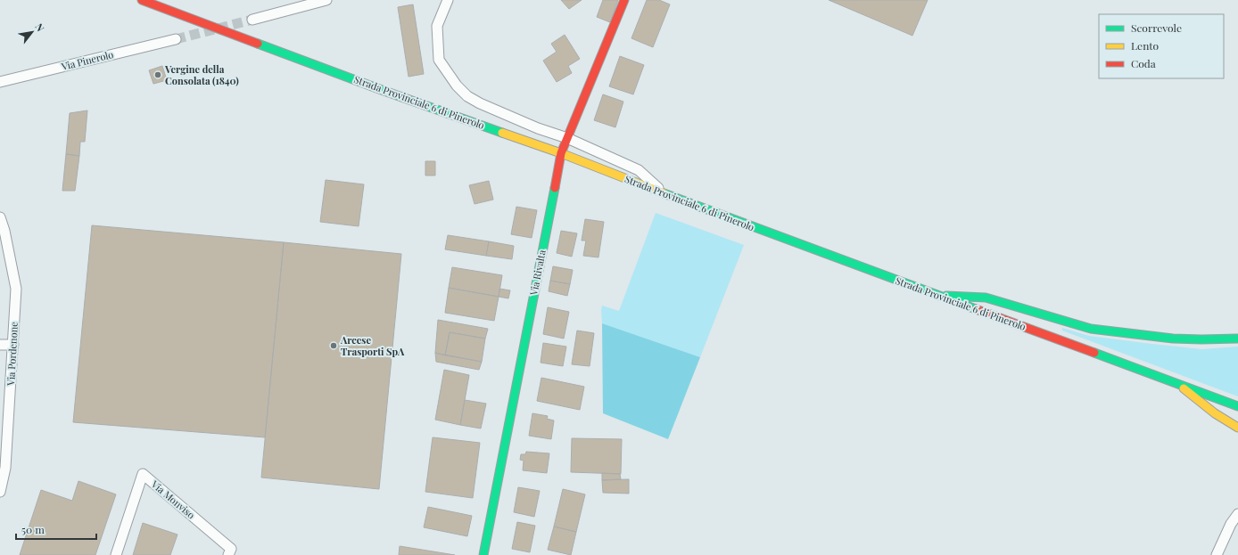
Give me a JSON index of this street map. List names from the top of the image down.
{
  "streets": {
    "main road": ["Strada Provinciale 6 di Pinerolo", "Via Rivalta"],
    "street": ["Via Pinerolo", "Via Pordenone", "Via Monviso"]
  },
  "crossings": [
    ["Strada Provinciale 6 di Pinerolo", "Via Rivalta"]
  ],
  "places": ["Vergine della Consolata (1840)", "Arcese Trasporti SpA"],
  "legend": ["Scorrevole", "Lento", "Coda"],
  "scale_bar": "50 m",
  "north": "top right"
}
